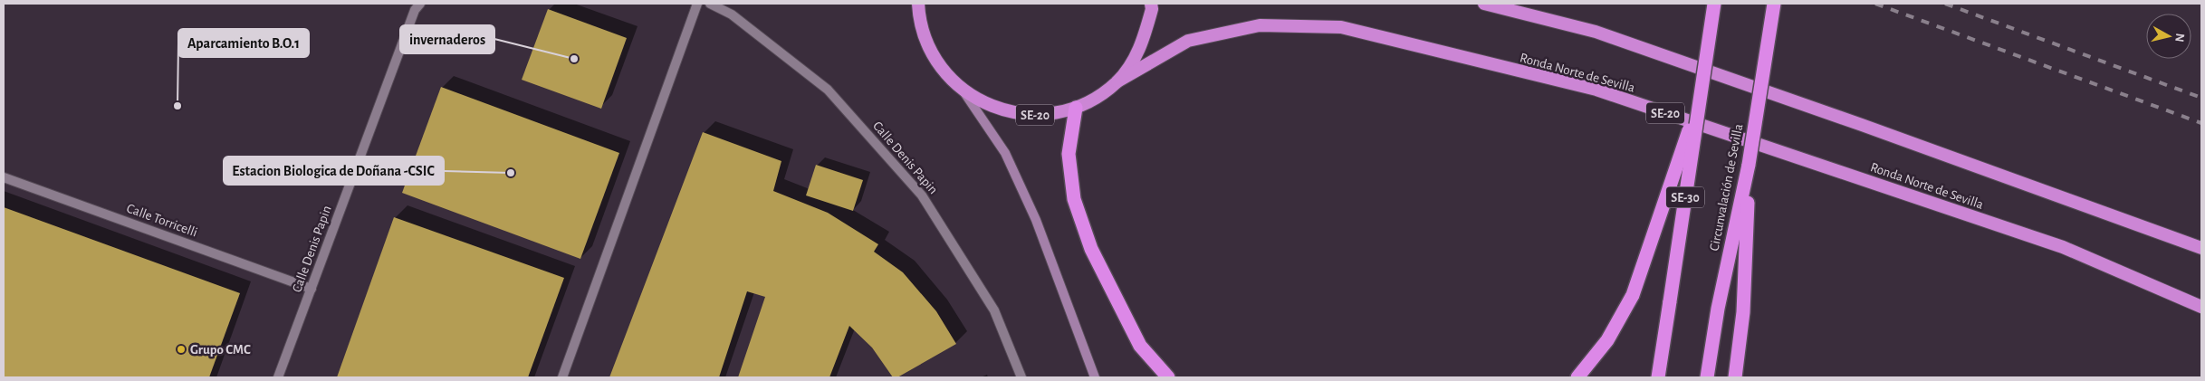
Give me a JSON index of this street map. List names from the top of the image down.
{
  "streets": {
    "highway": [
      "Ronda Norte de Sevilla",
      "SE-20",
      "Circunvalación de Sevilla",
      "SE-30"
    ],
    "street": ["Calle Denis Papin", "Calle Torricelli"]
  },
  "crossings": [
    ["Calle Denis Papin", "Calle Torricelli"]
  ],
  "places": [
    "invernaderos",
    "Aparcamiento B.O.1",
    "Estacion Biologica de Doñana -CSIC",
    "Grupo CMC"
  ],
  "north": "right"
}
